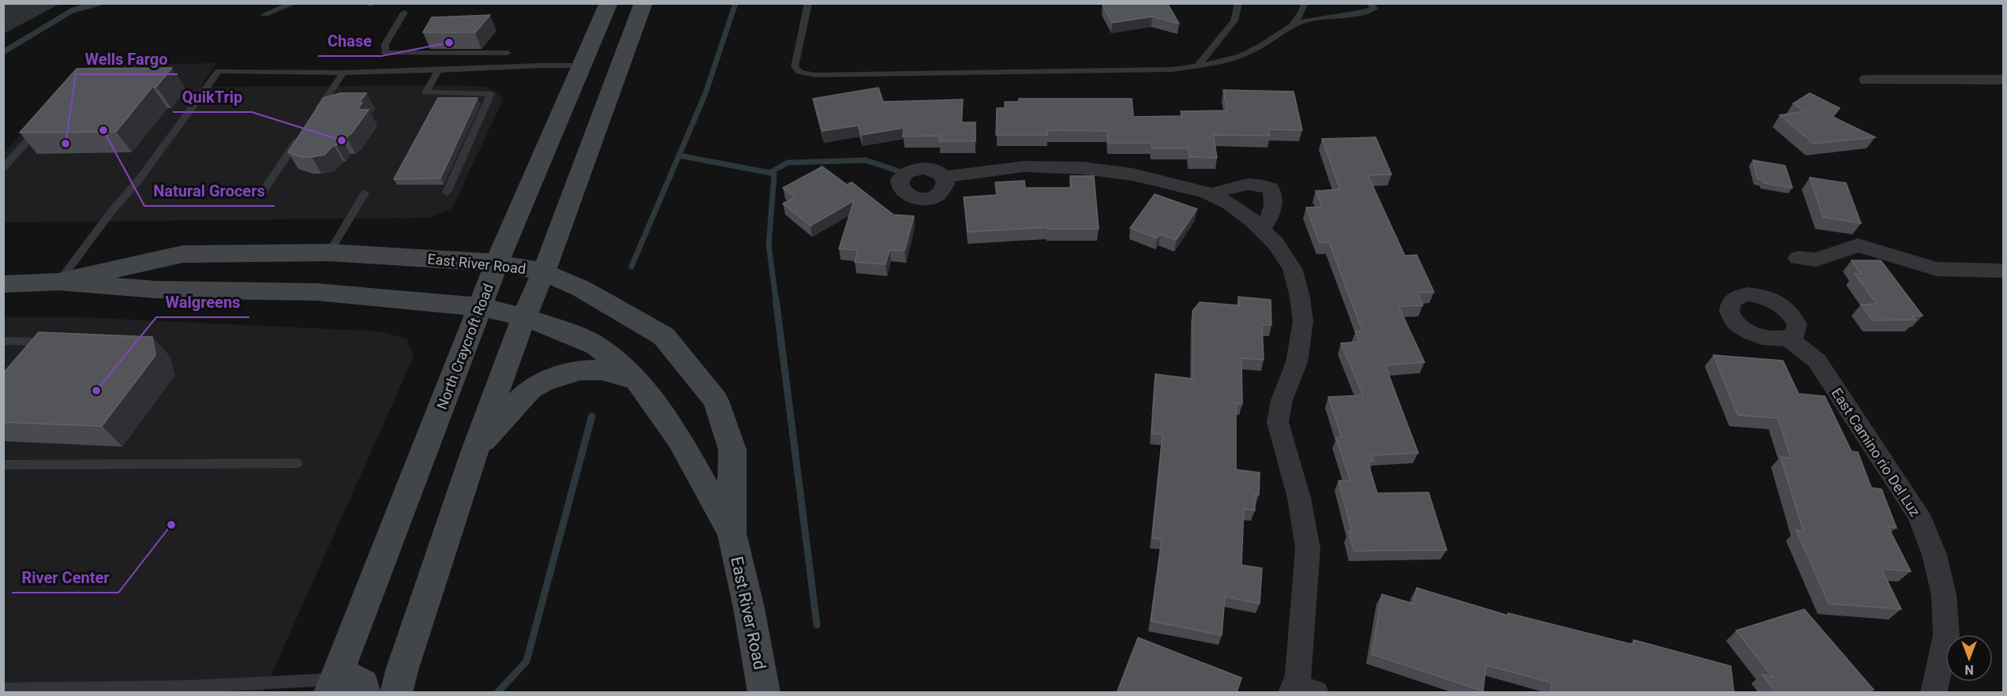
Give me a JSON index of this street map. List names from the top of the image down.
{
  "streets": {
    "main road": ["East River Road", "North Craycroft Road"],
    "street": ["East Camino rio Del Luz"]
  },
  "crossings": [
    ["East River Road", "North Craycroft Road"]
  ],
  "places": [
    "Chase",
    "Natural Grocers",
    "QuikTrip",
    "Wells Fargo",
    "Walgreens",
    "River Center"
  ],
  "north": "bottom"
}
